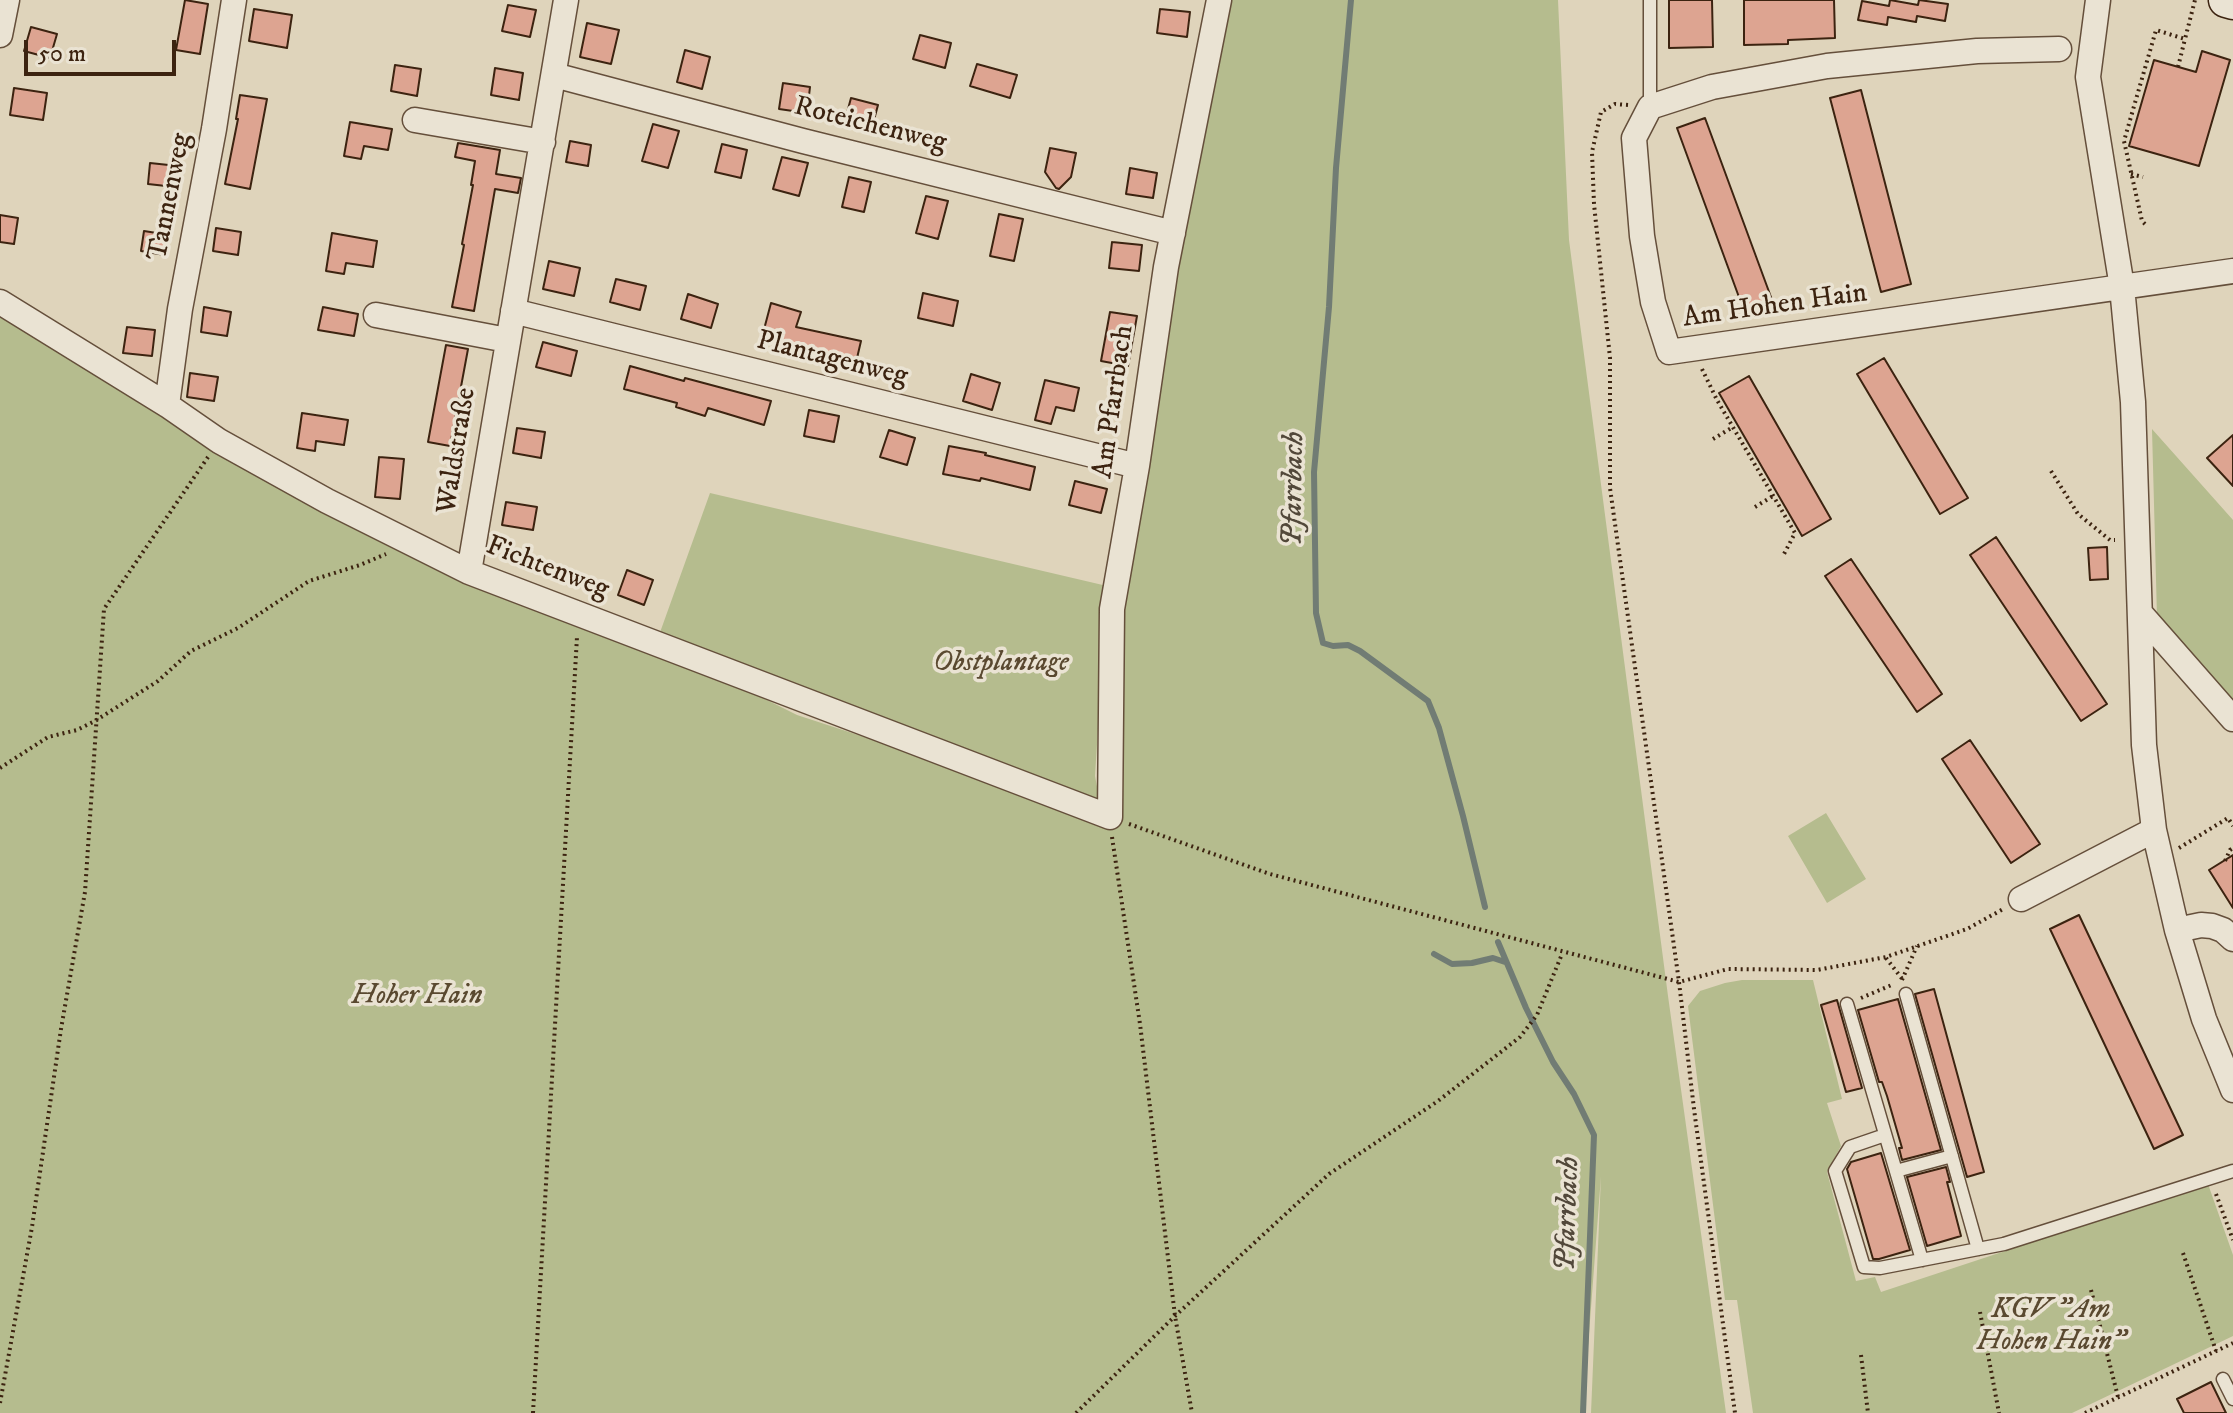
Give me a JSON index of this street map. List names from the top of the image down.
{
  "streets": {
    "street": [
      "Roteichenweg",
      "Tannenweg",
      "Am Hohen Hain",
      "Plantagenweg",
      "Am Pfarrbach",
      "Waldstraße",
      "Fichtenweg"
    ]
  },
  "crossings": [
    ["Roteichenweg", "Am Pfarrbach"],
    ["Roteichenweg", "Waldstraße"],
    ["Tannenweg", "Fichtenweg"],
    ["Plantagenweg", "Am Pfarrbach"],
    ["Plantagenweg", "Waldstraße"],
    ["Am Pfarrbach", "Fichtenweg"],
    ["Waldstraße", "Fichtenweg"]
  ],
  "water": ["Pfarrbach"],
  "parks": ["Obstplantage", "Hoher Hain", "KGV \"Am Hohen Hain\""],
  "scale_bar": "50 m"
}
